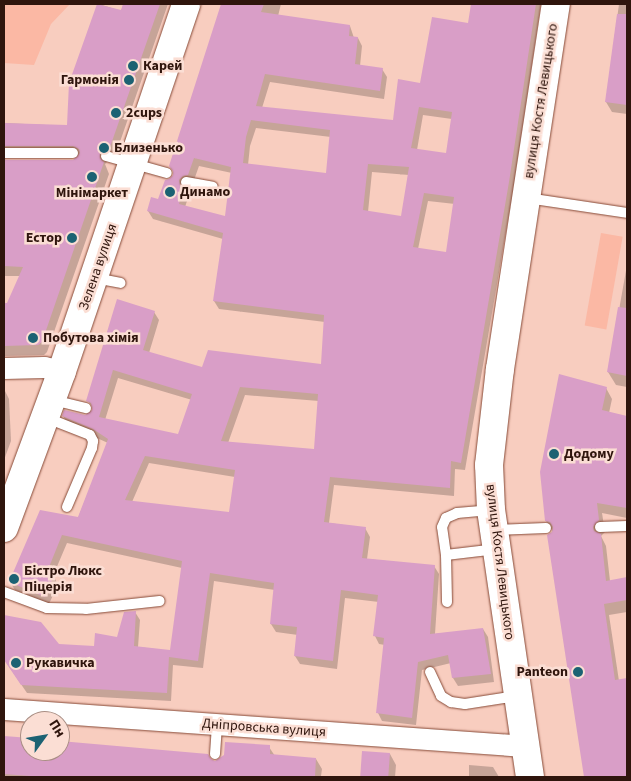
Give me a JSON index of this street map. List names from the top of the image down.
{
  "streets": {
    "main road": ["вулиця Костя Левицького", "Зелена вулиця"],
    "street": ["Дніпровська вулиця"]
  },
  "crossings": [
    ["вулиця Костя Левицького", "Дніпровська вулиця"]
  ],
  "places": [
    "Карей",
    "Гармонія",
    "2cups",
    "Близенько",
    "Мінімаркет",
    "Динамо",
    "Естор",
    "Побутова хімія",
    "Додому",
    "Бістро Люкс Піцерія",
    "Рукавичка",
    "Panteon"
  ],
  "north": "top right"
}
